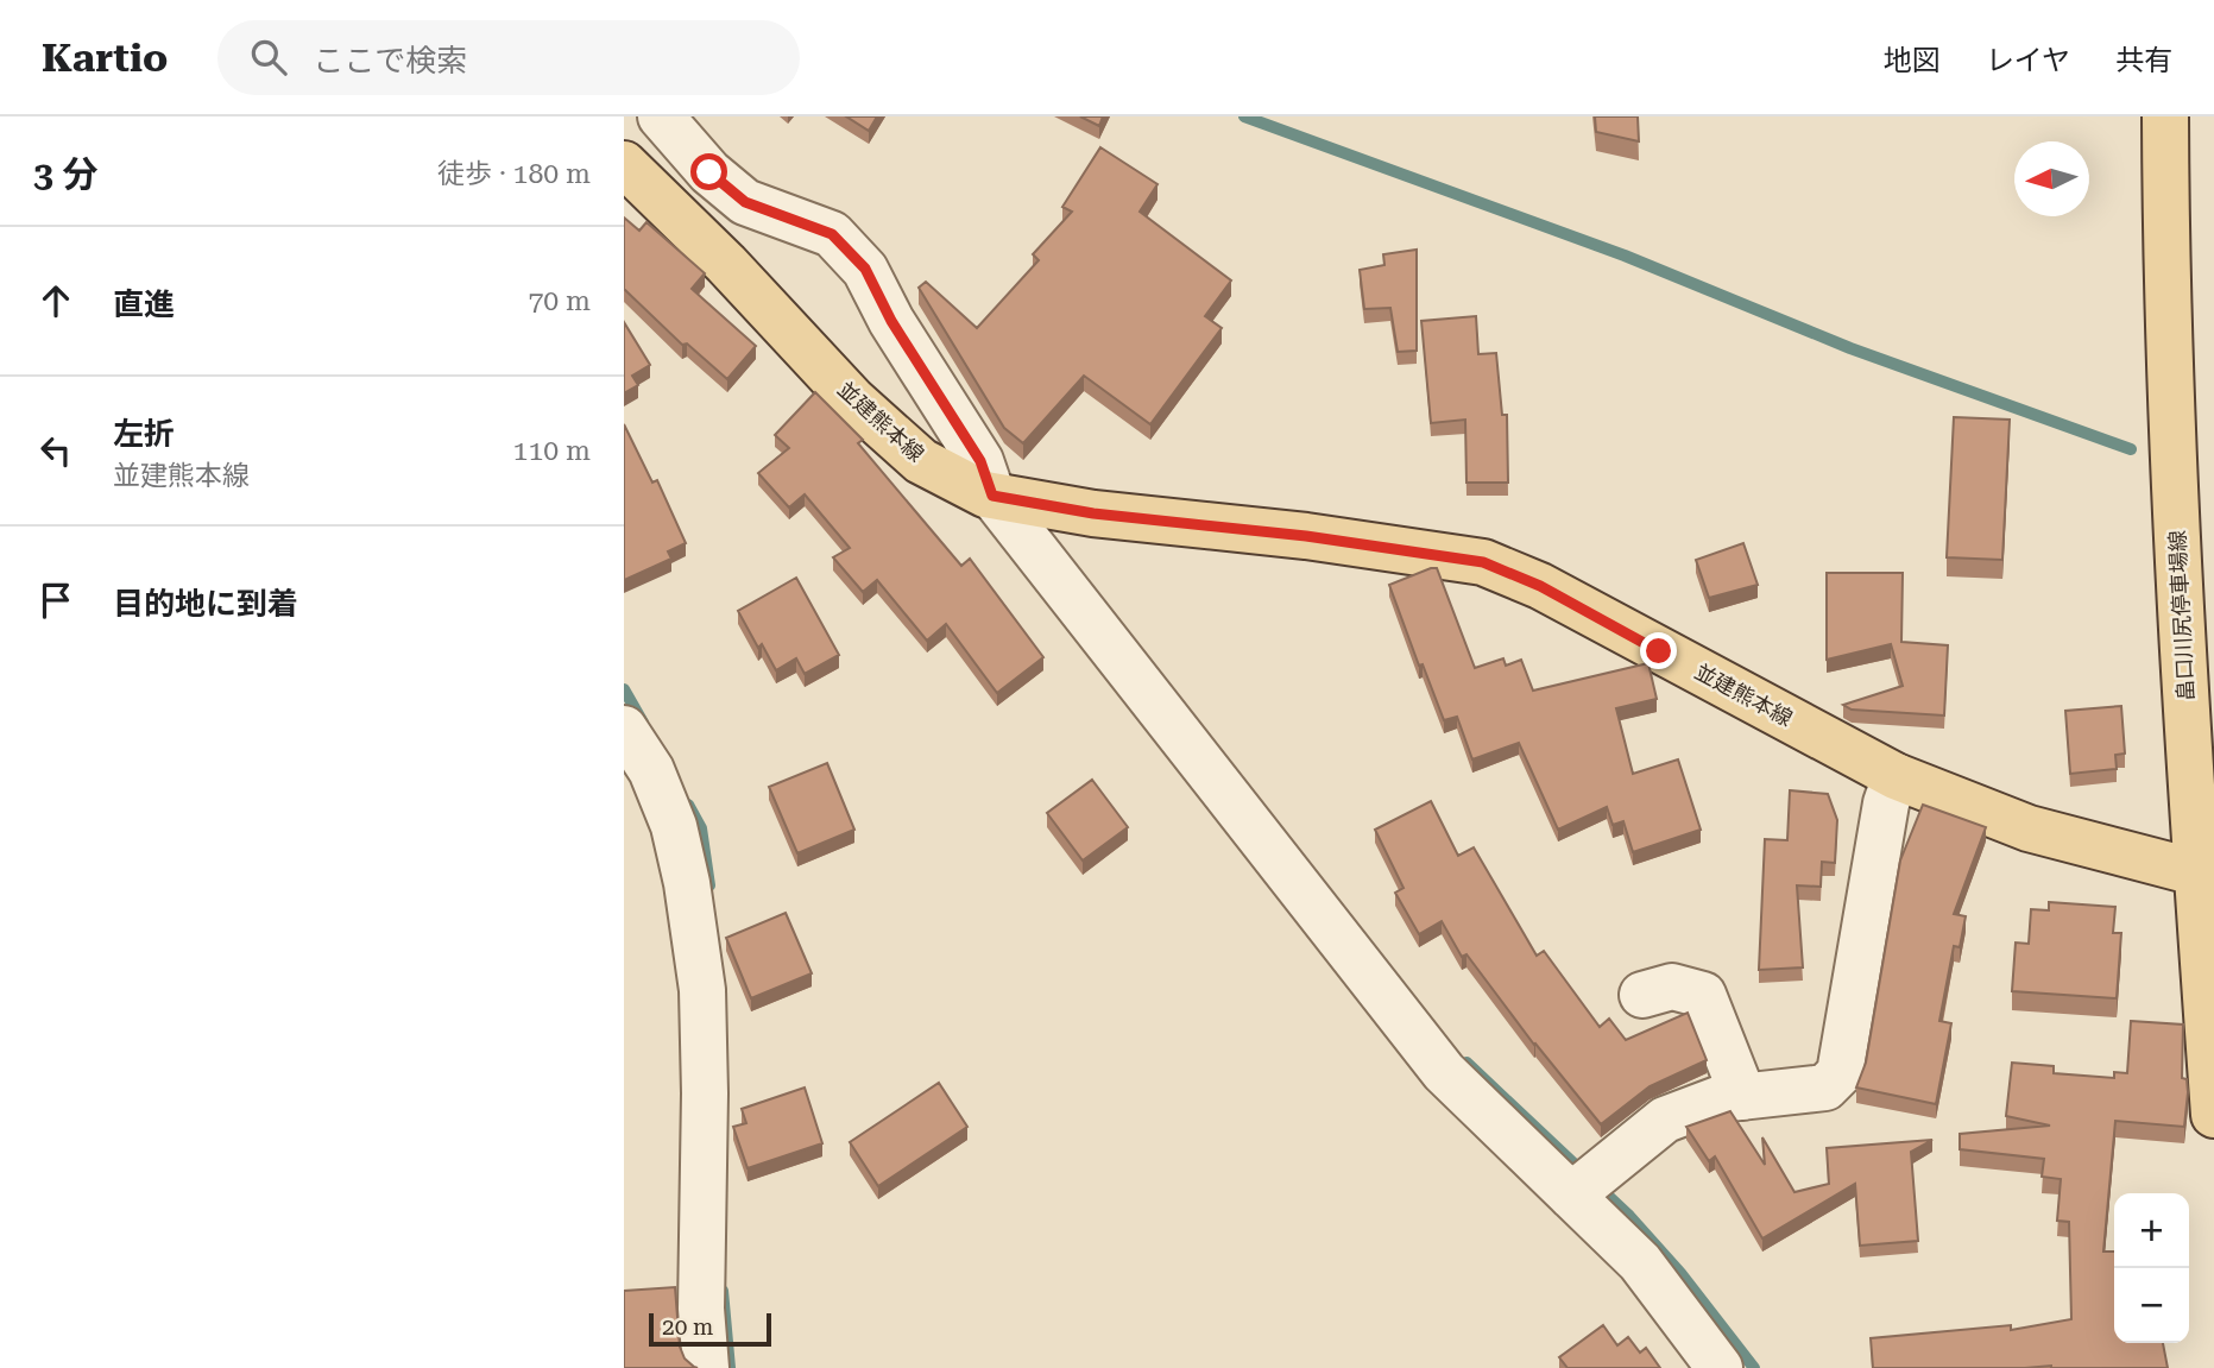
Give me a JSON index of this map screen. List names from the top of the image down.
{
  "streets": {
    "main road": ["並建熊本線", "畠口川尻停車場線"]
  },
  "crossings": [
    ["並建熊本線", "畠口川尻停車場線"]
  ],
  "scale_bar": "20 m",
  "north": "left",
  "page": {
    "header": "Kartio",
    "search": "ここで検索",
    "nav": ["地図", "レイヤ", "共有"],
    "heading": ["3 分", "徒歩 · 180 m"],
    "list": [
      ["直進", "70 m"],
      ["左折", "並建熊本線", "110 m"],
      "目的地に到着"
    ],
    "map_buttons": ["+", "−"],
    "scale": "20 m"
  }
}
